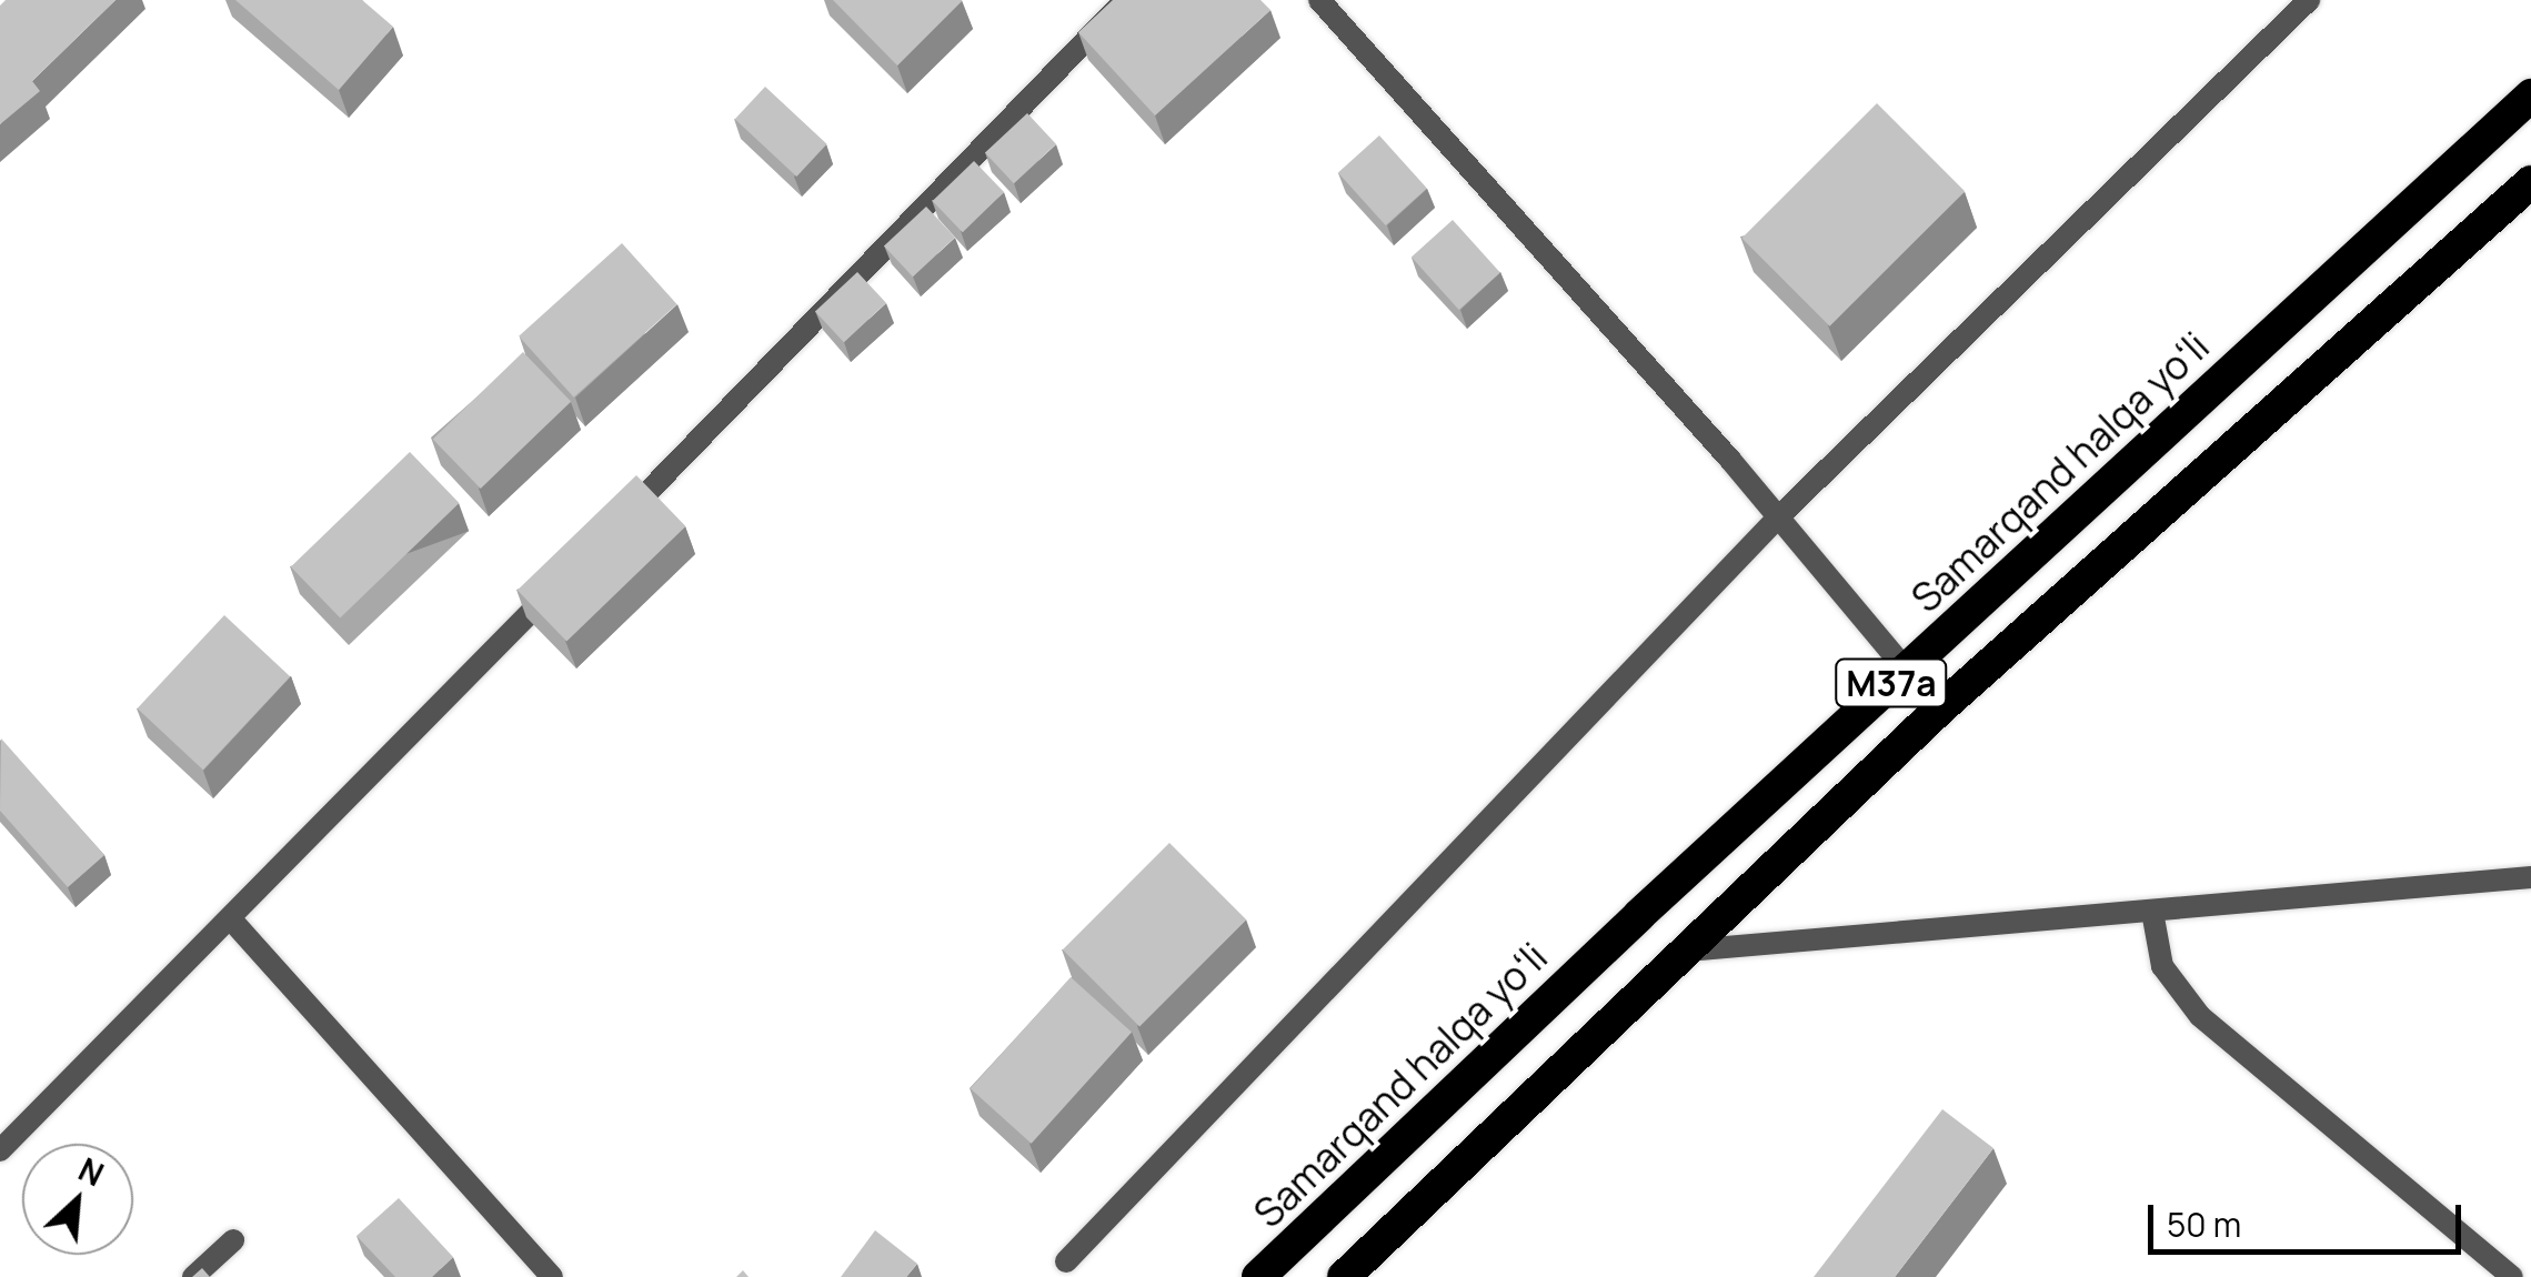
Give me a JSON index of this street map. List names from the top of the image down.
{
  "streets": {
    "highway": ["Samarqand halqa yoʻli", "M37a"]
  },
  "scale_bar": "50 m",
  "north": "top right"
}
